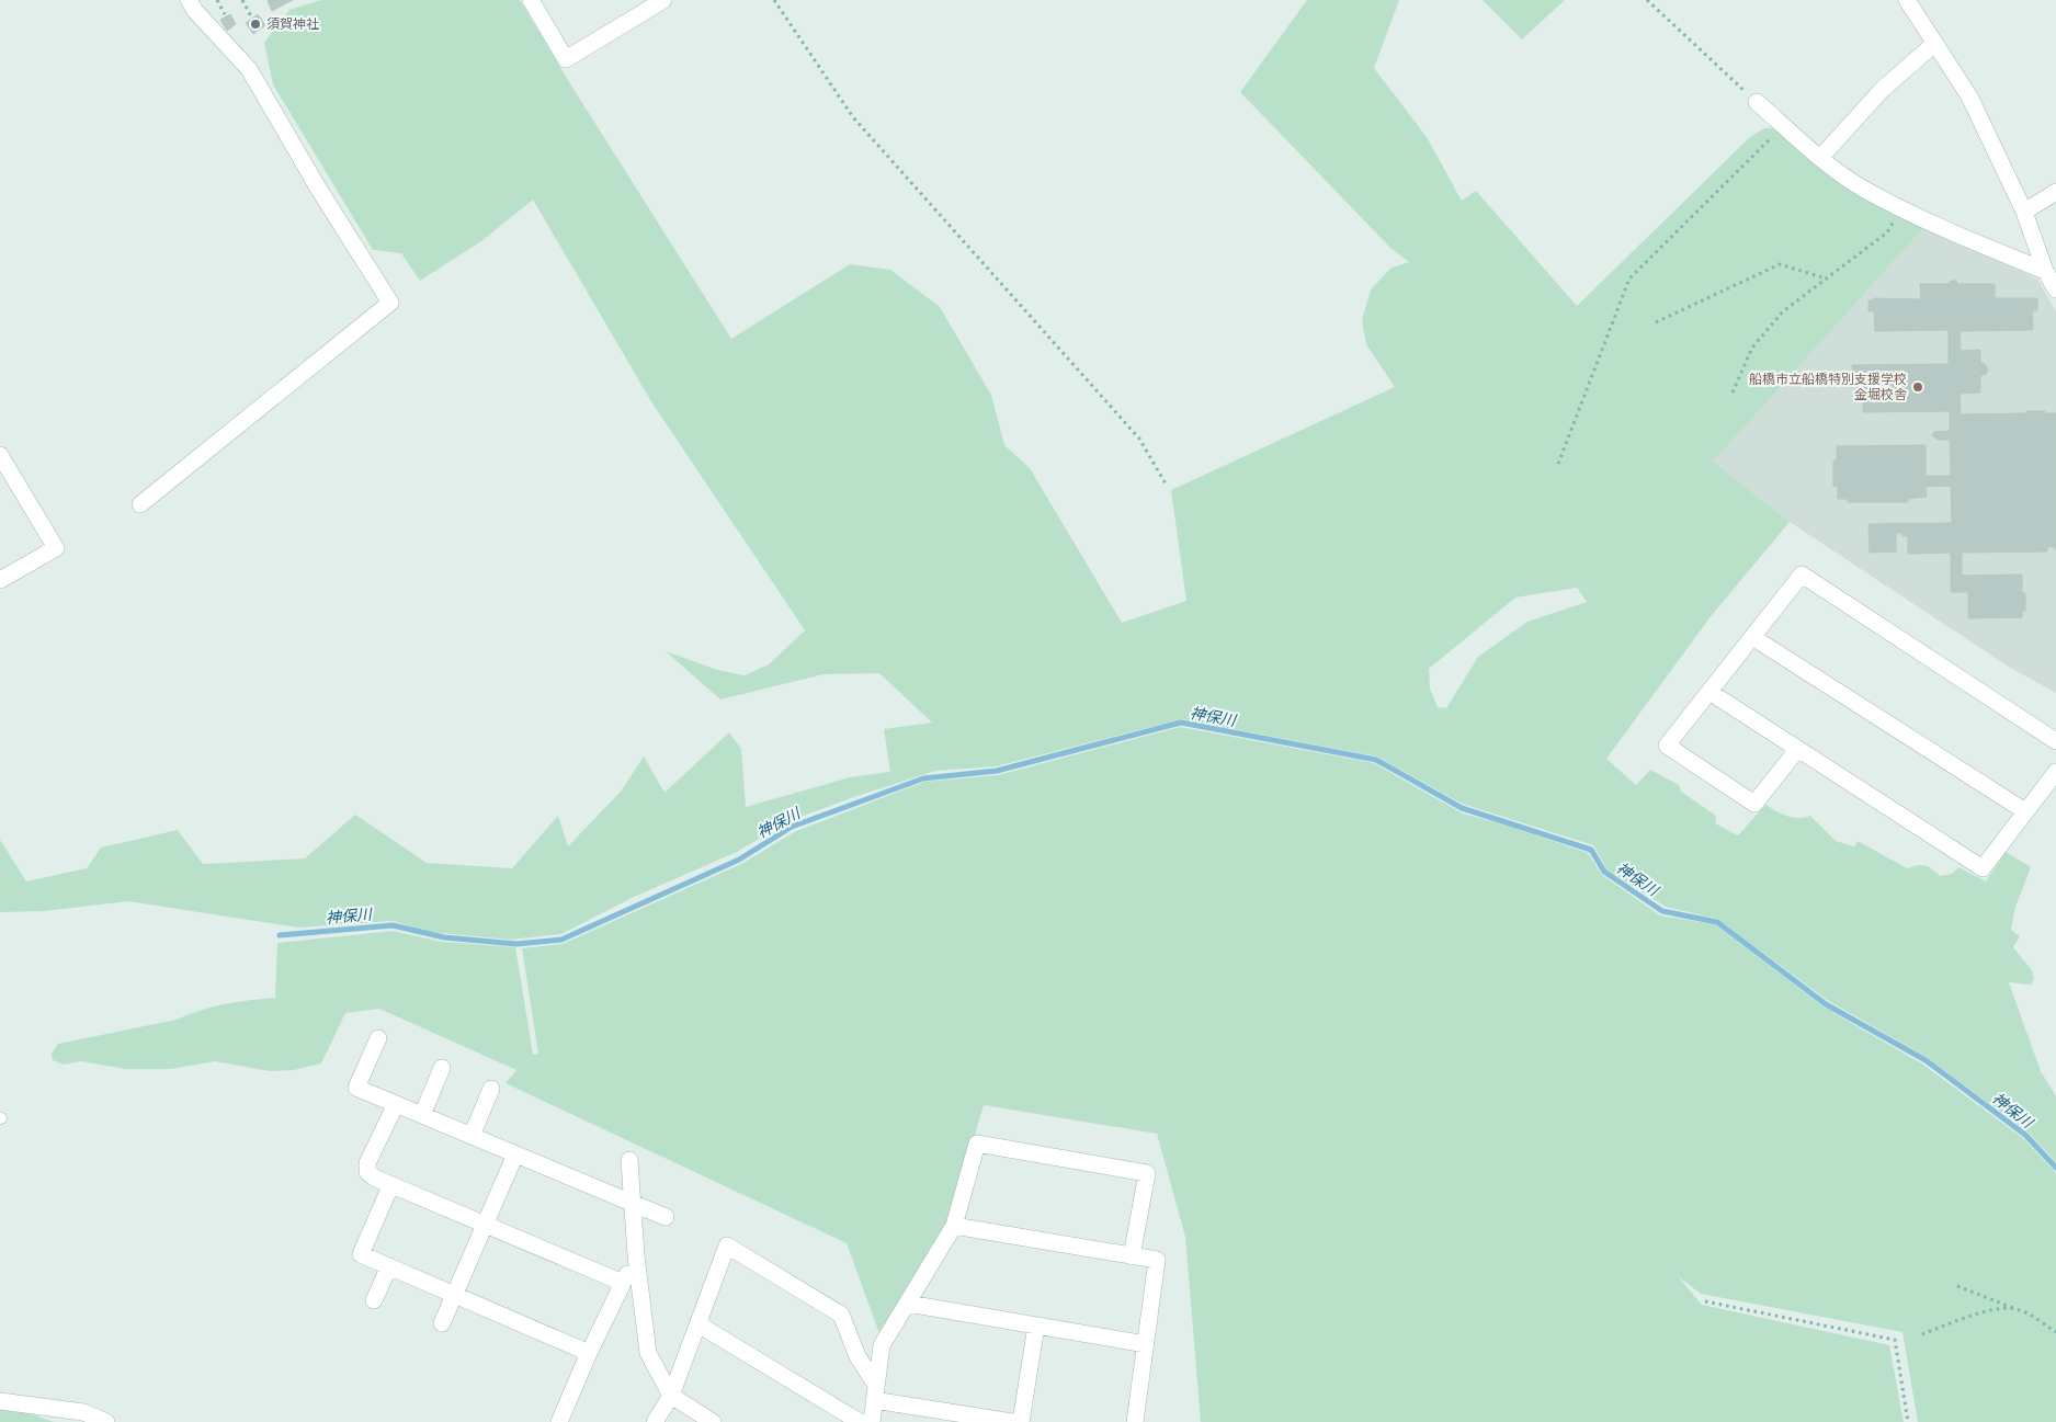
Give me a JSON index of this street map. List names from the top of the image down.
{
  "water": ["神保川"],
  "places": ["須賀神社", "船橋市立船橋特別支援学校 金堀校舎"]
}
